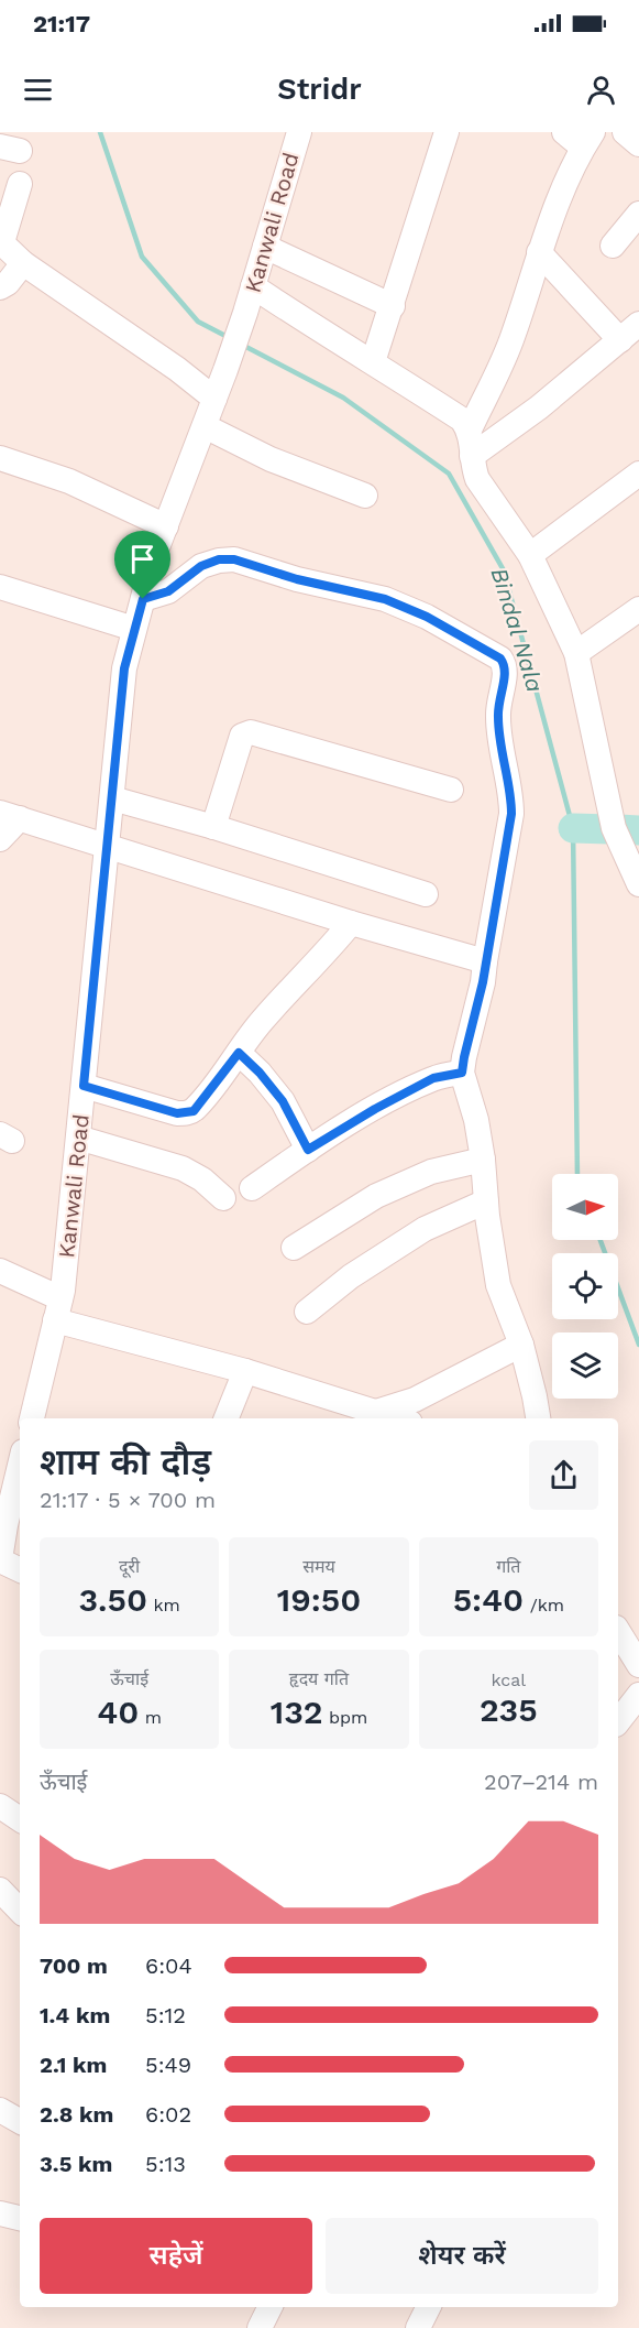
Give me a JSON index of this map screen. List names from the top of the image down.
{
  "streets": {
    "street": ["Kanwali Road"]
  },
  "water": ["Bindal Nala"],
  "north": "right",
  "page": {
    "status": "21:17",
    "header": "Stridr",
    "heading": ["शाम की दौड़", "21:17 · 5 × 700 m"],
    "stats": [
      ["दूरी", "3.50 km"],
      ["समय", "19:50"],
      ["गति", "5:40 /km"],
      ["ऊँचाई", "40 m"],
      ["हृदय गति", "132 bpm"],
      ["kcal", "235"]
    ],
    "chart": ["ऊँचाई", "207–214 m"],
    "list": [
      {
        "name": "700 m",
        "note": "6:04"
      },
      {
        "name": "1.4 km",
        "note": "5:12"
      },
      {
        "name": "2.1 km",
        "note": "5:49"
      },
      {
        "name": "2.8 km",
        "note": "6:02"
      },
      {
        "name": "3.5 km",
        "note": "5:13"
      }
    ],
    "buttons": ["सहेजें", "शेयर करें"]
  }
}
